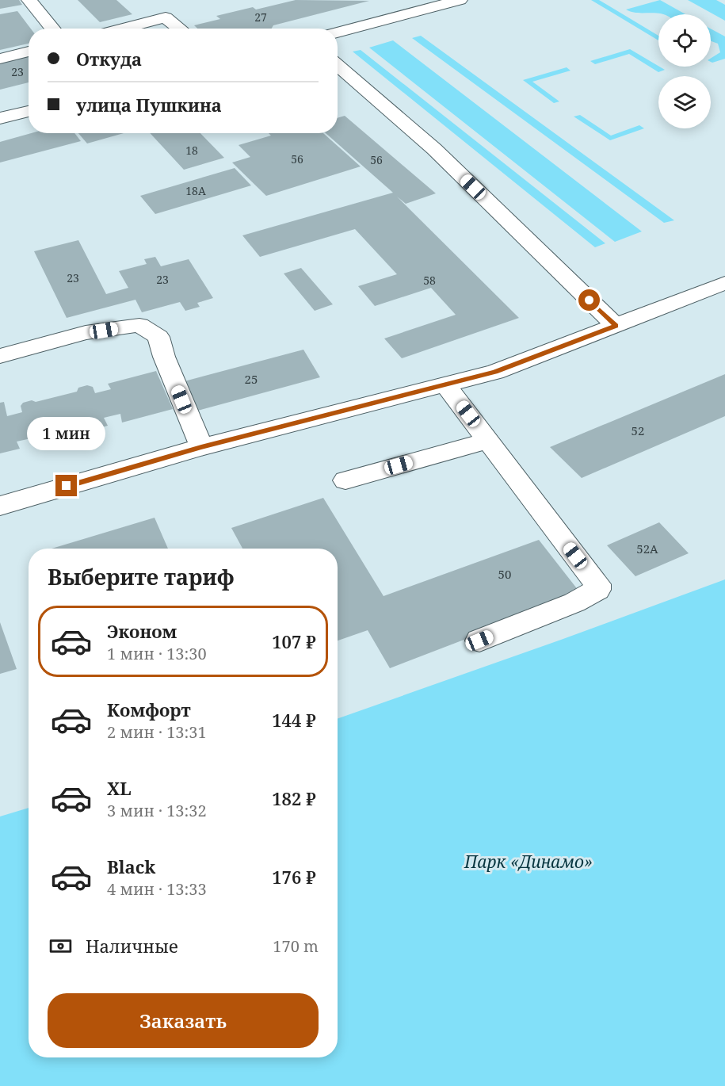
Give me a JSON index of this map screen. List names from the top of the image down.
{
  "parks": ["Парк «Динамо»"],
  "house_numbers": [
    "27",
    "23",
    "18",
    "56",
    "56",
    "18А",
    "23",
    "23",
    "58",
    "25",
    "52",
    "52А",
    "50"
  ],
  "page": {
    "banner": ["Откуда", "улица Пушкина"],
    "bubble": "1 мин",
    "heading": "Выберите тариф",
    "list": [
      {
        "name": "Эконом",
        "note": "1 мин · 13:30",
        "value": "107 ₽"
      },
      {
        "name": "Комфорт",
        "note": "2 мин · 13:31",
        "value": "144 ₽"
      },
      {
        "name": "XL",
        "note": "3 мин · 13:32",
        "value": "182 ₽"
      },
      {
        "name": "Black",
        "note": "4 мин · 13:33",
        "value": "176 ₽"
      }
    ],
    "pay": ["Наличные", "170 m"],
    "buttons": "Заказать"
  }
}
